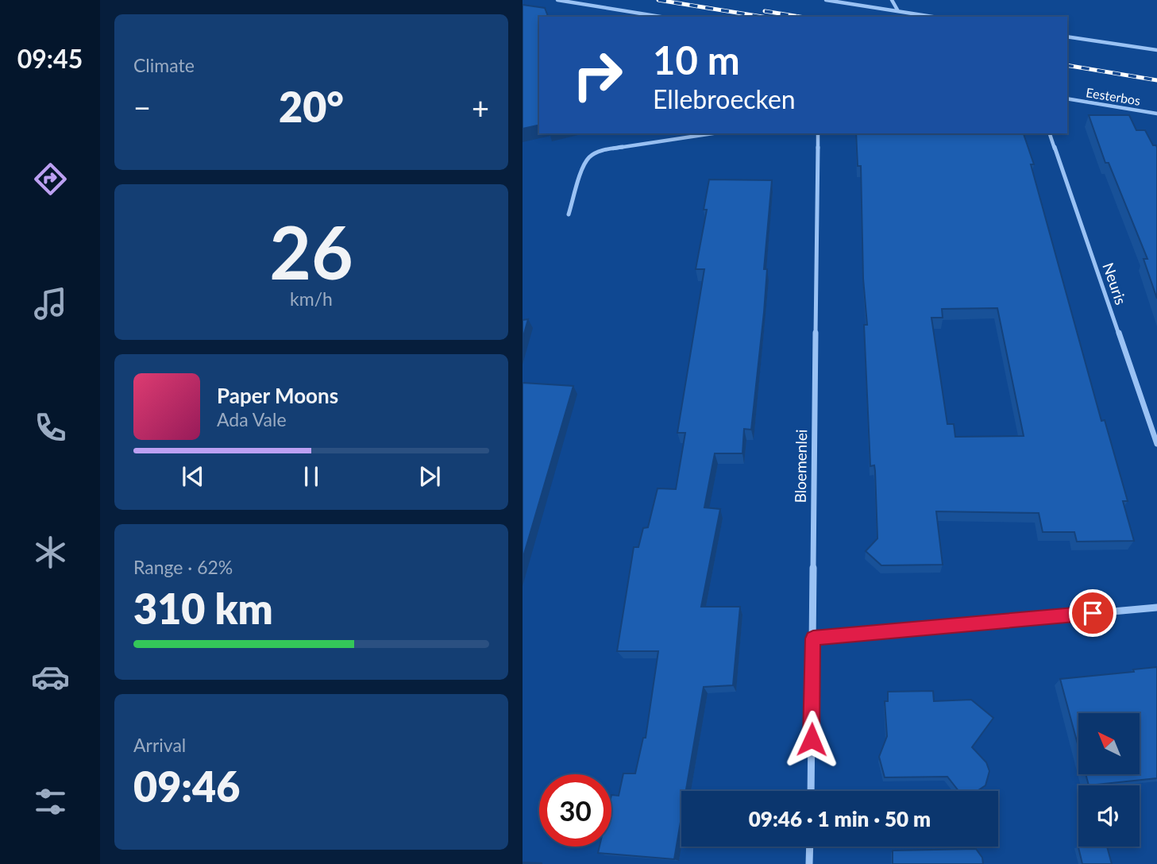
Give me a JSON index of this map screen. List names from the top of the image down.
{
  "streets": {
    "street": ["Eesterbos", "Neuris", "Bloemenlei"]
  },
  "north": "top left",
  "page": {
    "tabs": "09:45",
    "tile": [
      "Climate",
      ["26", "km/h"],
      ["Range · 62%", "310 km"],
      ["Arrival", "09:46"]
    ],
    "turn": ["10 m", "Ellebroecken"],
    "heat": ["−", "20°", "+"],
    "song": ["Paper Moons", "Ada Vale"],
    "limit": "30",
    "trip": "09:46 · 1 min · 50 m"
  }
}
